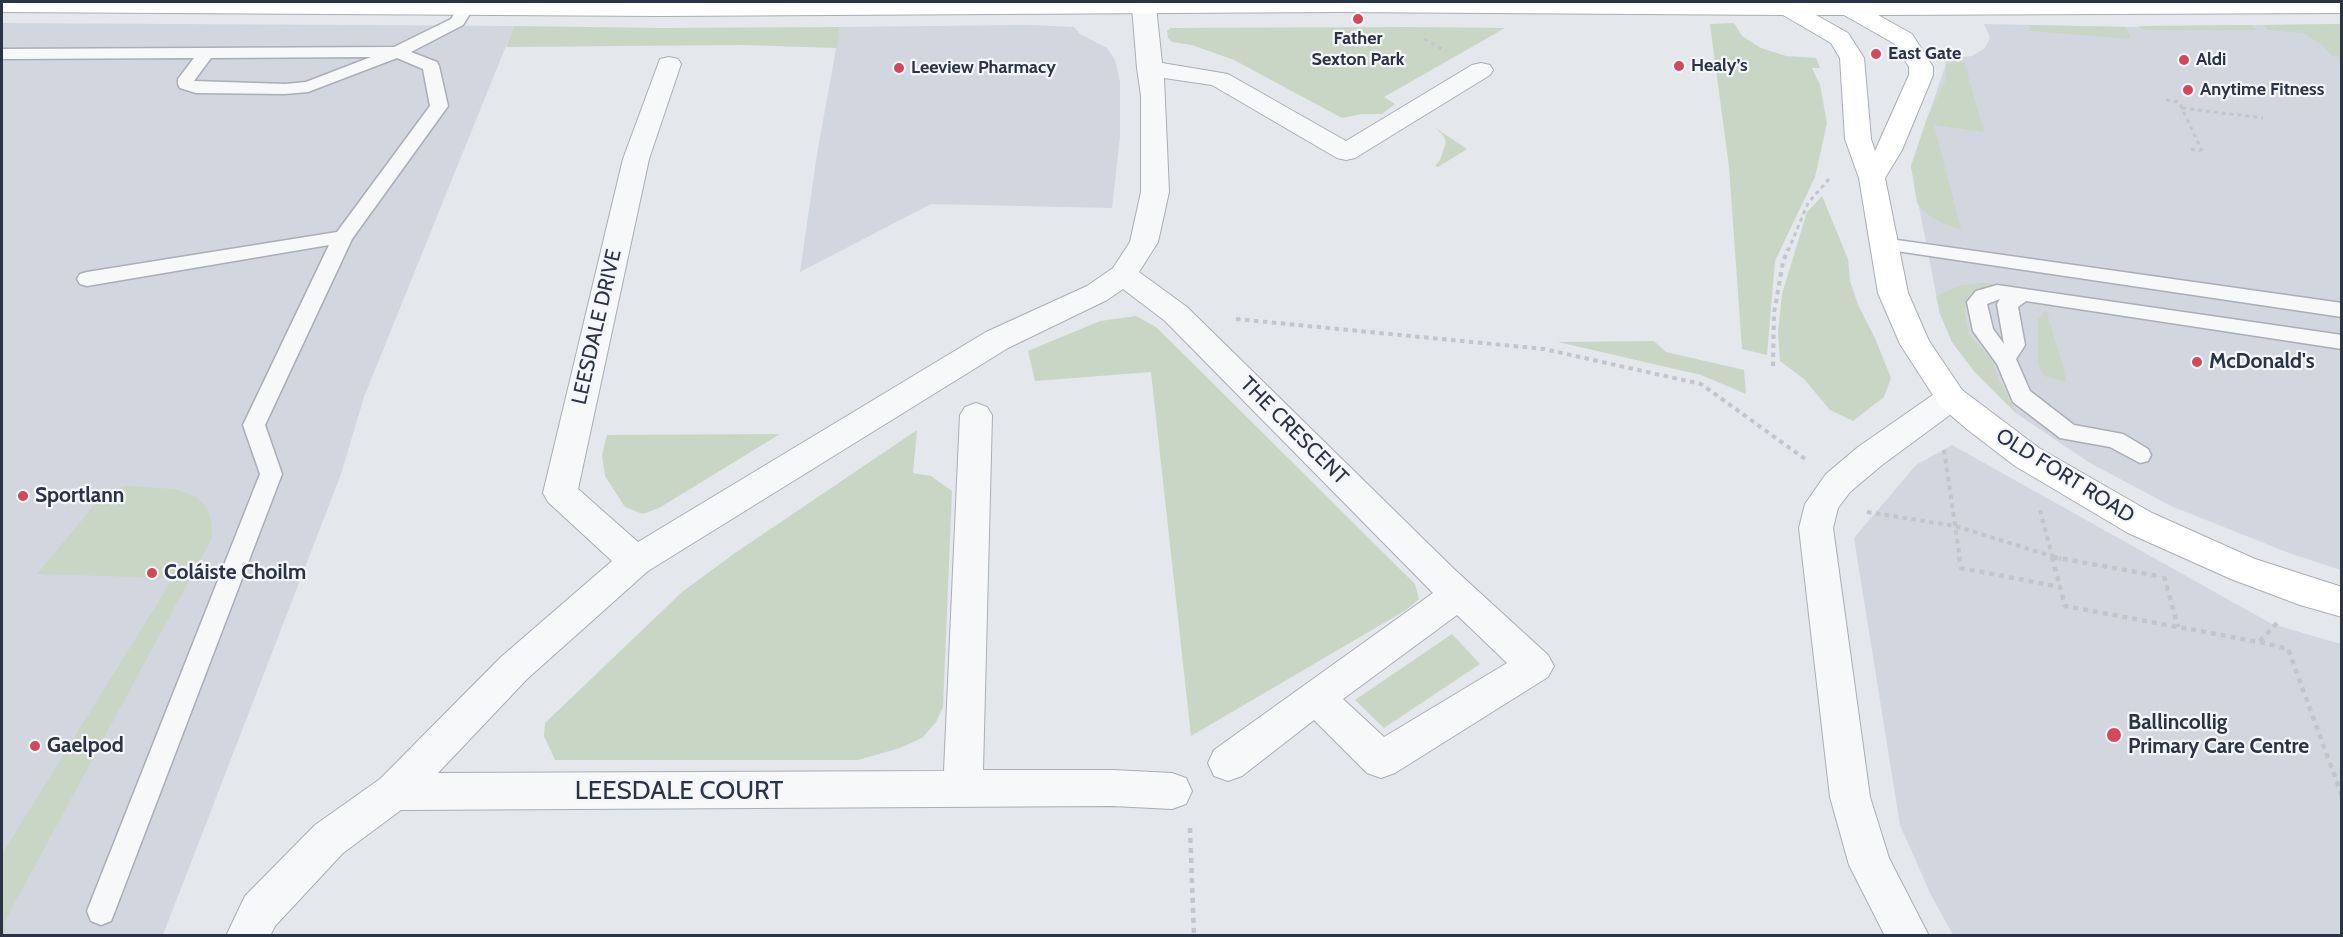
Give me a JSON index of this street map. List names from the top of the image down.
{
  "streets": {
    "main road": ["OLD FORT ROAD"],
    "street": ["LEESDALE DRIVE", "THE CRESCENT", "LEESDALE COURT"]
  },
  "places": [
    "Father Sexton Park",
    "East Gate",
    "Aldi",
    "Healy’s",
    "Leeview Pharmacy",
    "Anytime Fitness",
    "McDonald's",
    "Sportlann",
    "Coláiste Choilm",
    "Ballincollig Primary Care Centre",
    "Gaelpod"
  ]
}
